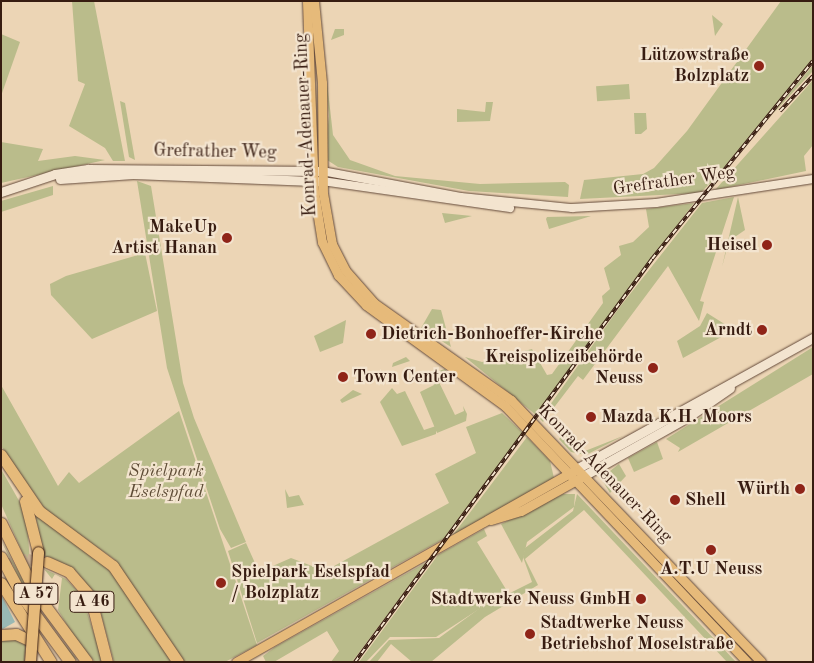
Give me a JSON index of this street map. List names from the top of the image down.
{
  "streets": {
    "highway": ["A 57", "A 46"],
    "main road": ["Konrad-Adenauer-Ring", "Grefrather Weg"]
  },
  "crossings": [
    ["Konrad-Adenauer-Ring", "Grefrather Weg"]
  ],
  "parks": ["Spielpark Eselspfad"],
  "places": [
    "Lützowstraße Bolzplatz",
    "MakeUp Artist Hanan",
    "Heisel",
    "Arndt",
    "Dietrich-Bonhoeffer-Kirche",
    "Kreispolizeibehörde Neuss",
    "Town Center",
    "Mazda K.H. Moors",
    "Würth",
    "Shell",
    "A.T.U Neuss",
    "Spielpark Eselspfad / Bolzplatz",
    "Stadtwerke Neuss GmbH",
    "Stadtwerke Neuss Betriebshof Moselstraße"
  ]
}
